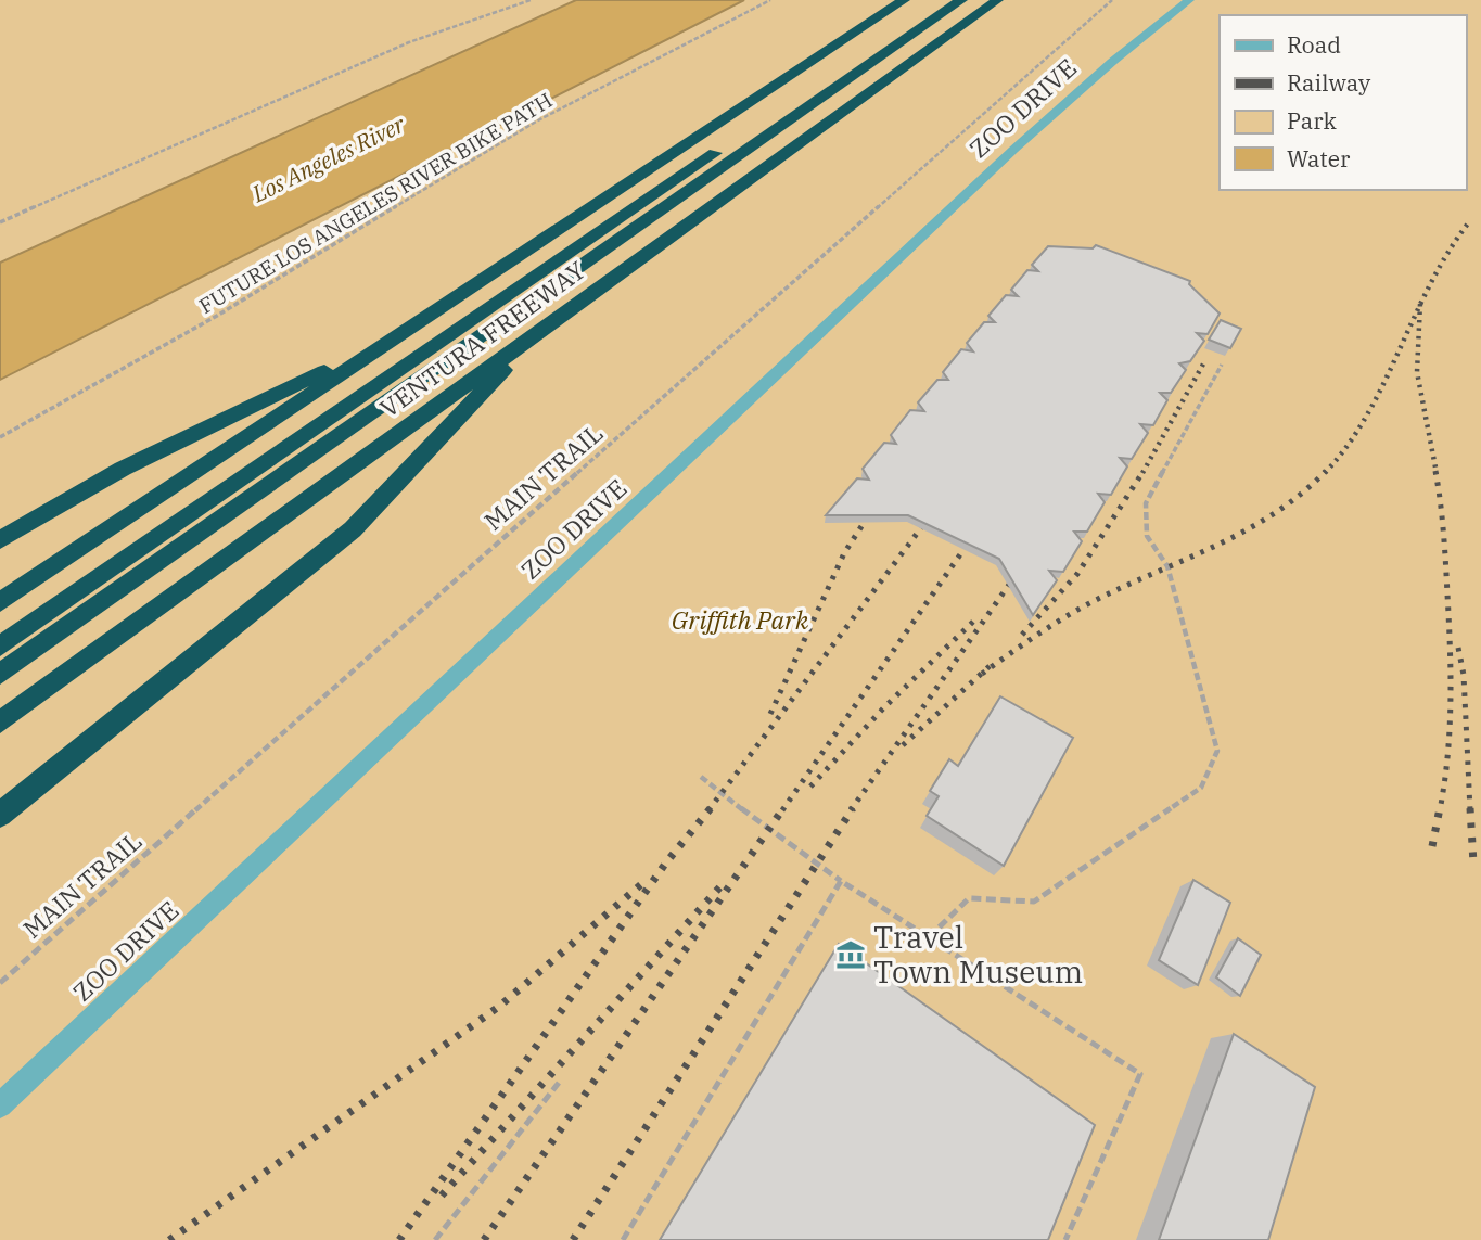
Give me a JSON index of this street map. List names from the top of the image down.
{
  "streets": {
    "highway": ["VENTURA FREEWAY"],
    "street": ["ZOO DRIVE"],
    "path": ["FUTURE LOS ANGELES RIVER BIKE PATH", "MAIN TRAIL"]
  },
  "water": ["Los Angeles River"],
  "parks": ["Griffith Park"],
  "places": {
    "museum": ["Travel Town Museum"]
  },
  "legend": [
    "Road",
    "Railway",
    "Park",
    "Water"
  ]
}
